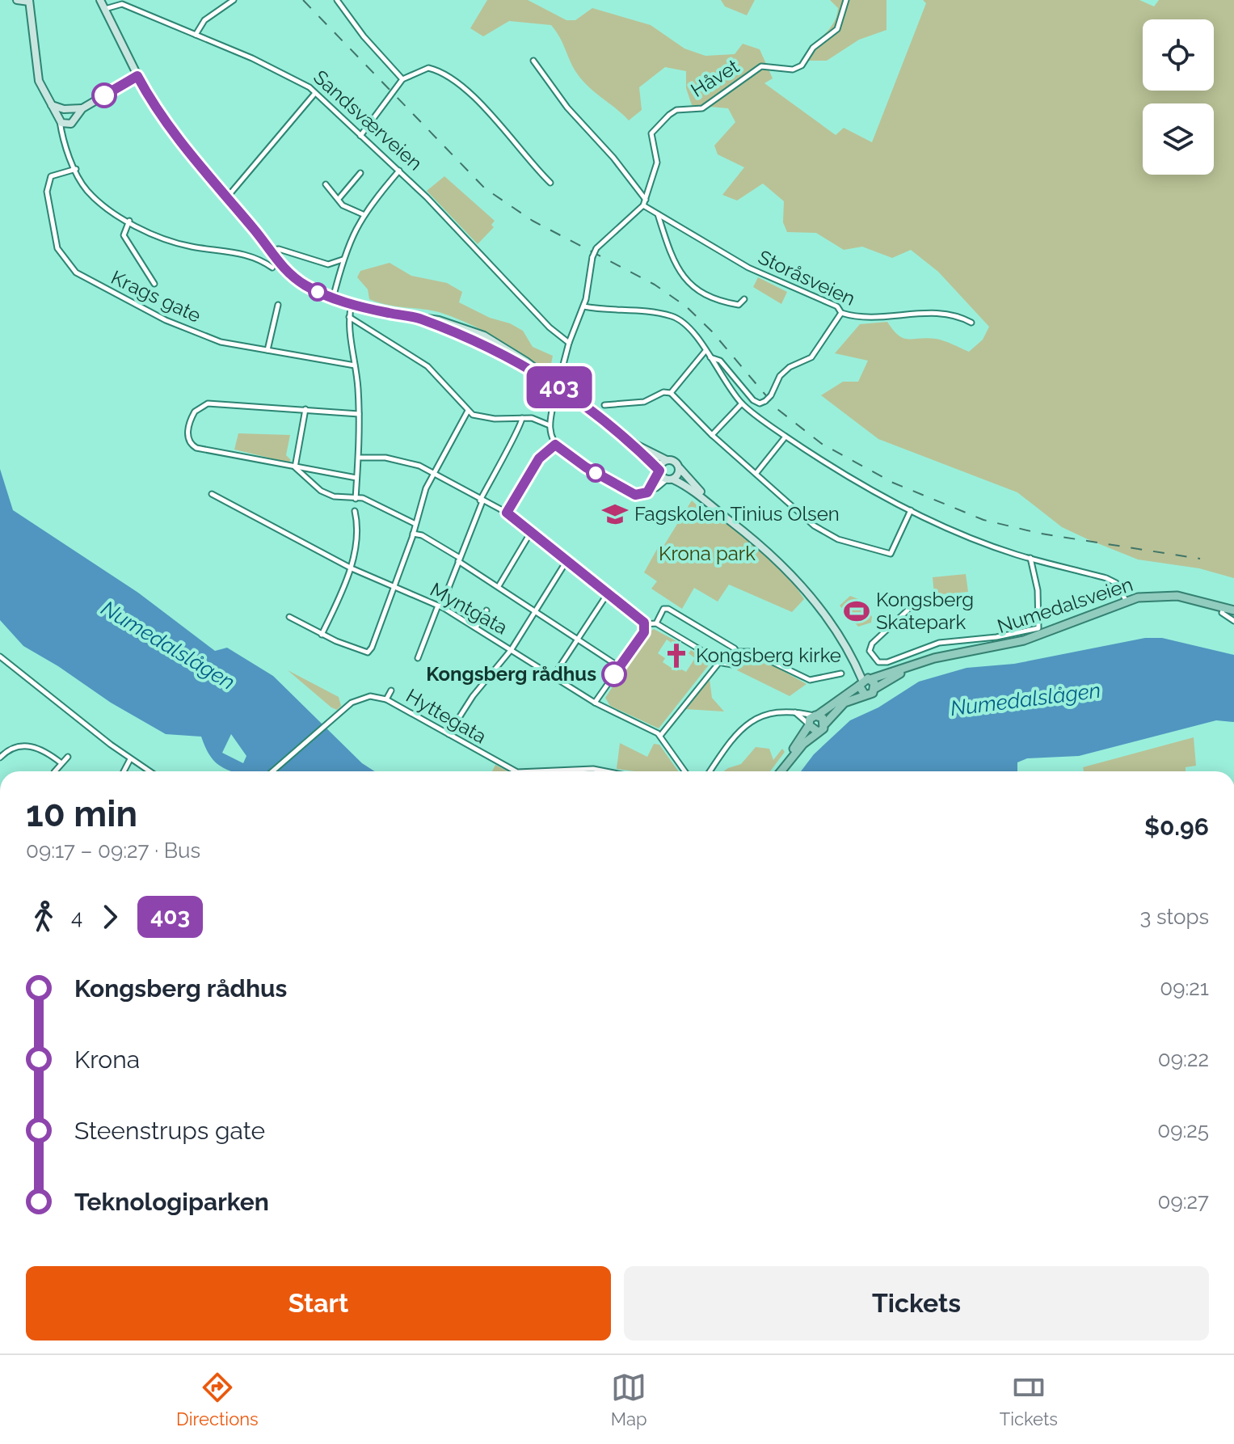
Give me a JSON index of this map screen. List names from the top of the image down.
{
  "streets": {
    "main road": ["Numedalsveien"],
    "street": [
      "Håvet",
      "Sandsværveien",
      "Storåsveien",
      "Krags gate",
      "Myntgata",
      "Hyttegata"
    ]
  },
  "crossings": [
    ["Håvet", "Sandsværveien"],
    ["Håvet", "Storåsveien"]
  ],
  "water": ["Numedalslågen"],
  "parks": ["Krona park"],
  "places": {
    "school or university": ["Fagskolen Tinius Olsen"],
    "sports": ["Kongsberg Skatepark"],
    "church": ["Kongsberg kirke"],
    "other": ["Kongsberg rådhus"]
  },
  "lines": ["bus line 403"],
  "page": {
    "on_map": "403",
    "heading": ["10 min", "09:17 – 09:27 · Bus", "$0.96"],
    "legs": ["4", "403", "3 stops"],
    "list": [
      {
        "name": "Kongsberg rådhus",
        "value": "09:21"
      },
      {
        "name": "Krona",
        "value": "09:22"
      },
      {
        "name": "Steenstrups gate",
        "value": "09:25"
      },
      {
        "name": "Teknologiparken",
        "value": "09:27"
      }
    ],
    "buttons": ["Start", "Tickets"],
    "tabs": ["Directions", "Map", "Tickets"]
  }
}
